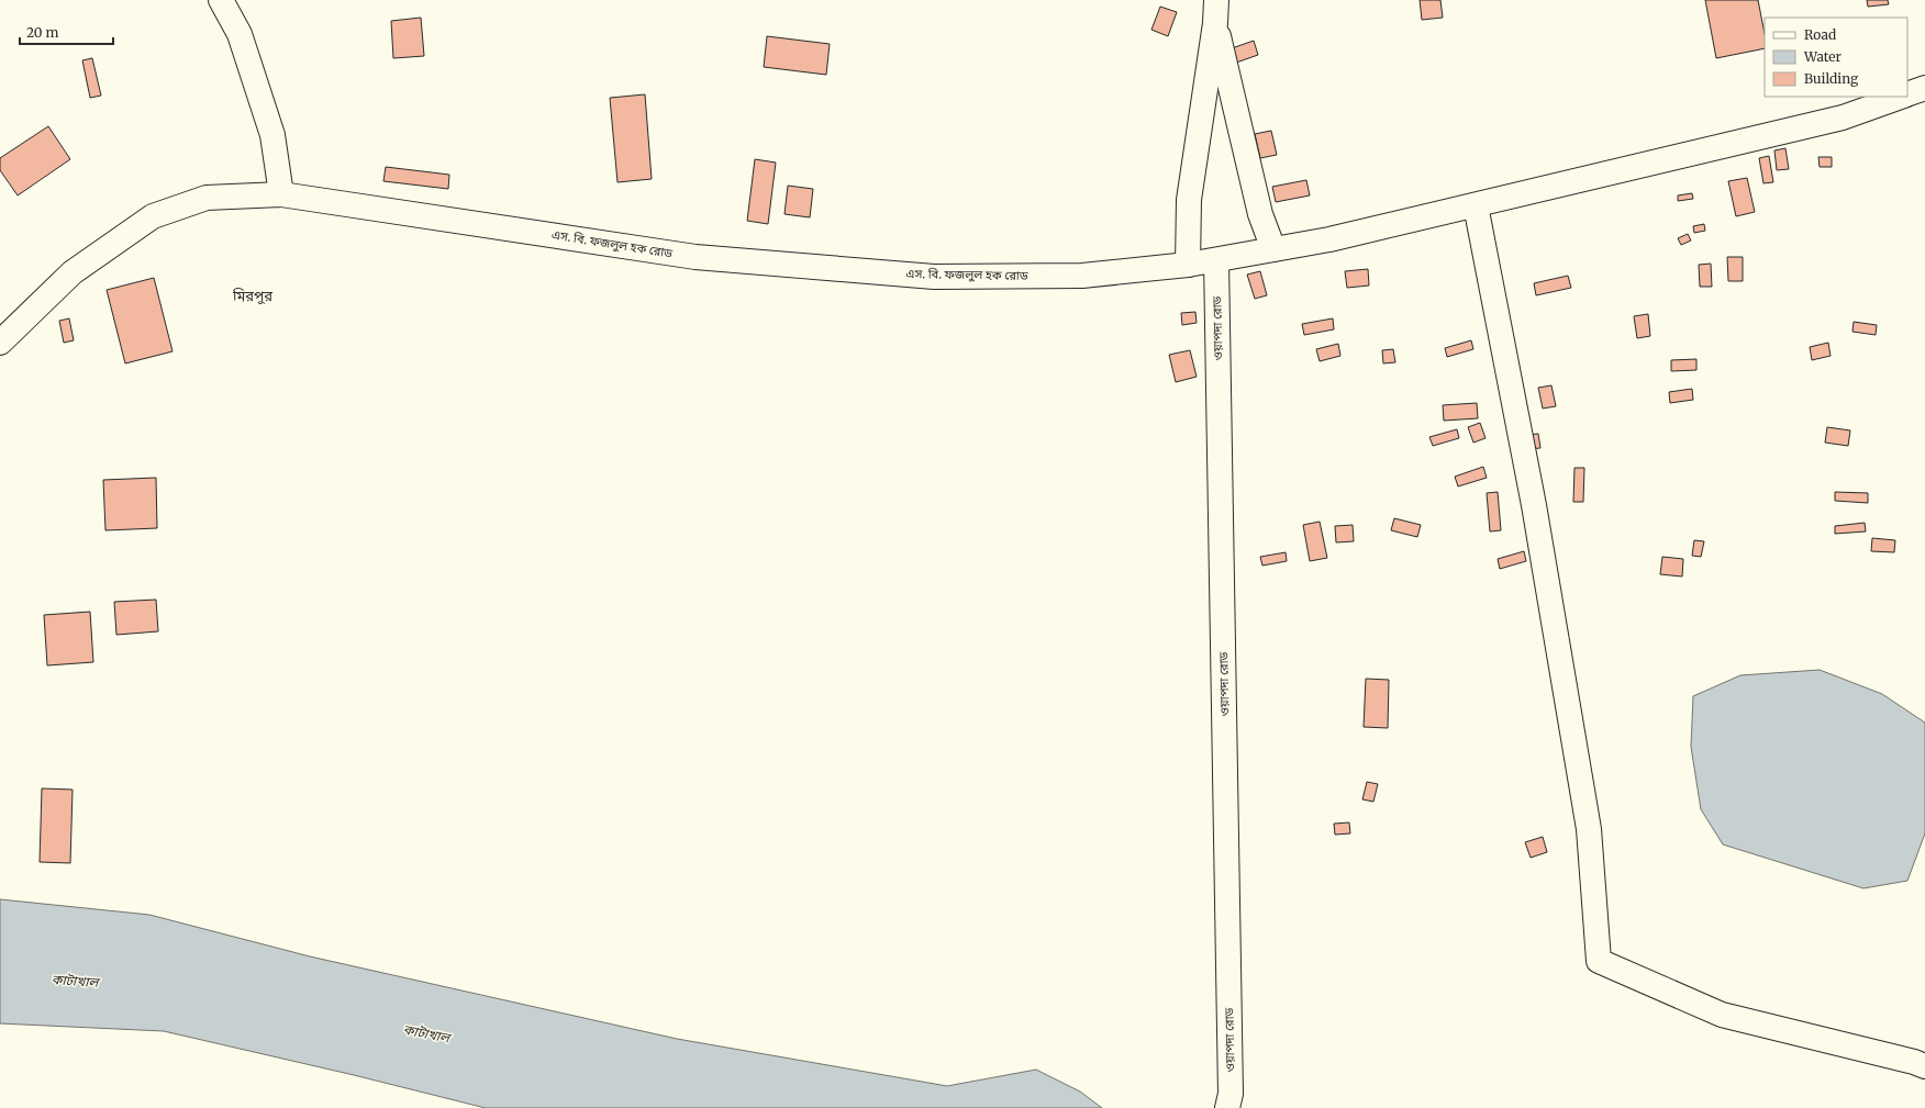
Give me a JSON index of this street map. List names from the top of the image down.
{
  "streets": {
    "street": ["এস. বি. ফজলুল হক রোড", "ওয়াপদা রোড"]
  },
  "crossings": [
    ["এস. বি. ফজলুল হক রোড", "ওয়াপদা রোড"]
  ],
  "districts": ["মিরপুর"],
  "water": ["কাটাখাল"],
  "legend": ["Road", "Water", "Building"],
  "scale_bar": "20 m"
}
